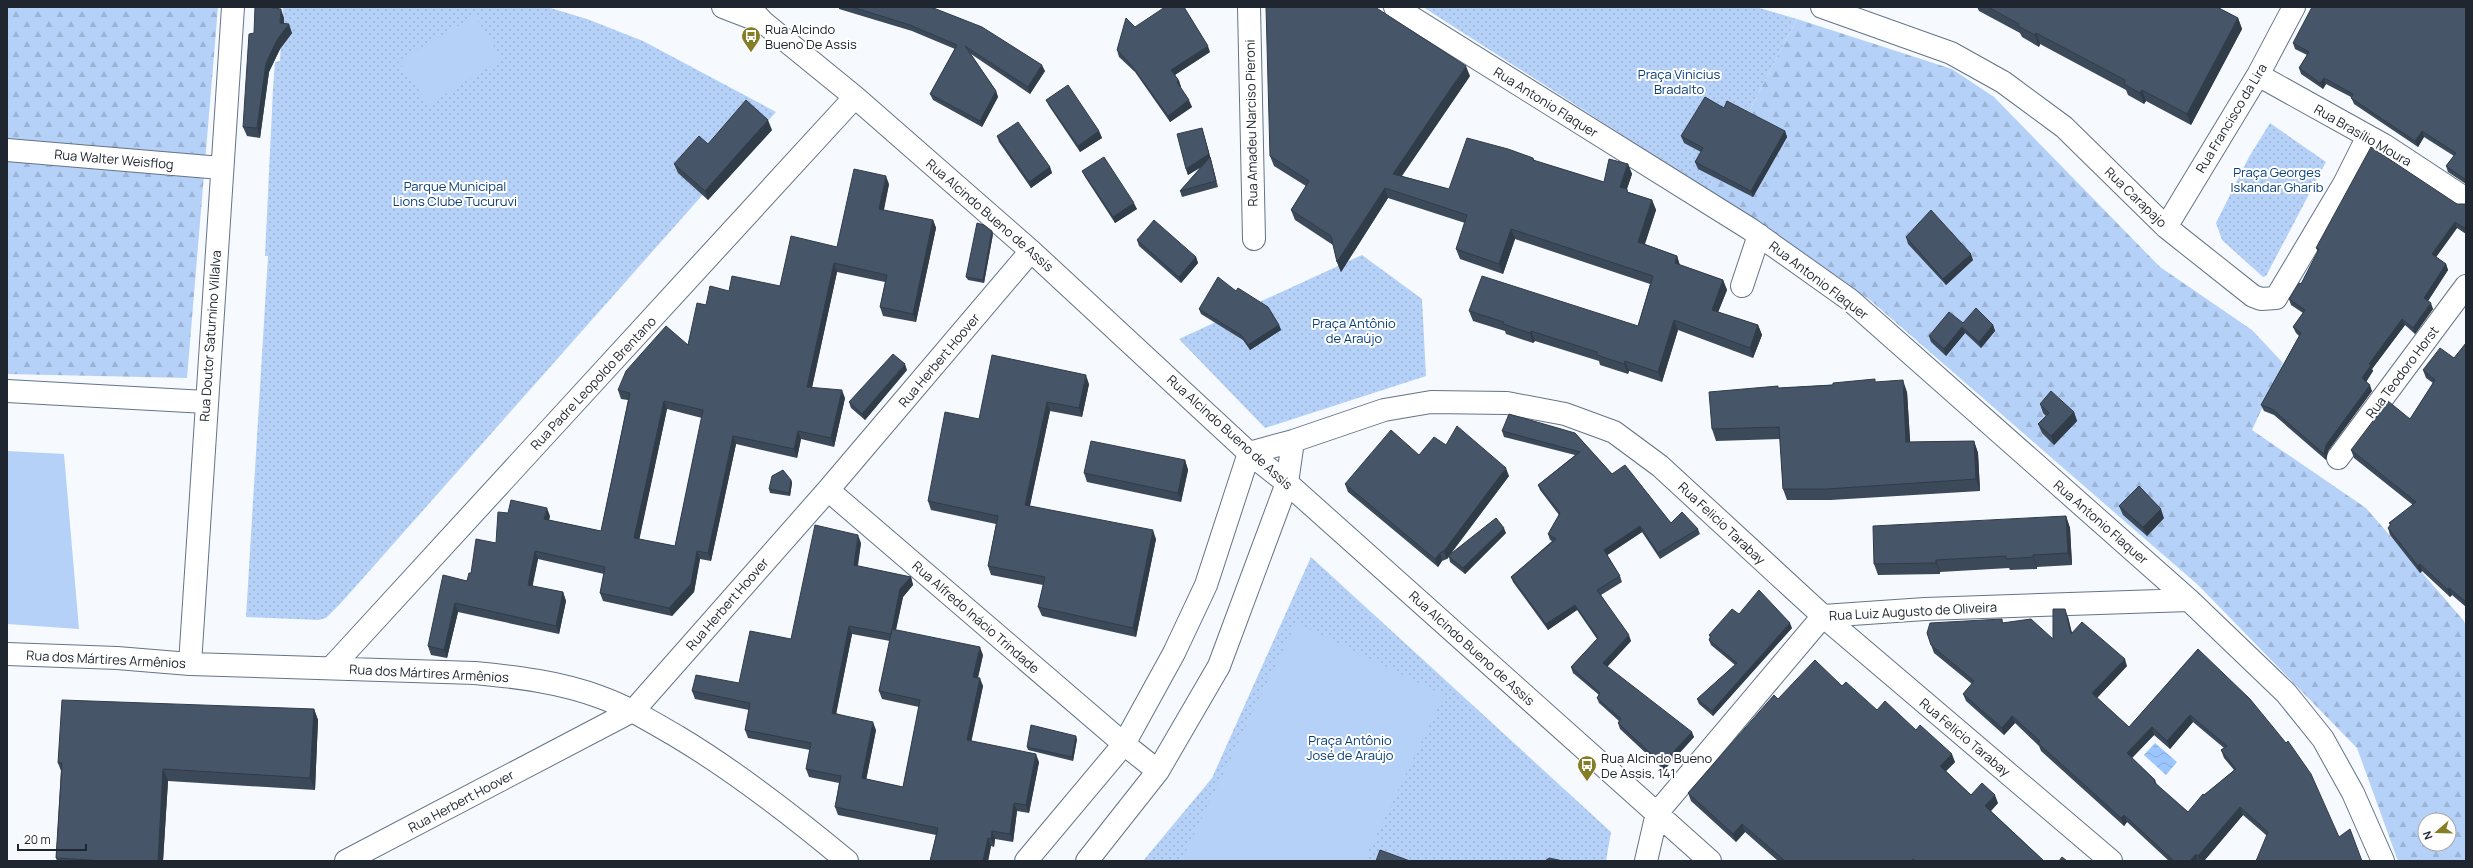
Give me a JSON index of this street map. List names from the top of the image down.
{
  "streets": {
    "street": [
      "Rua Antonio Flaquer",
      "Rua Francisco da Lira",
      "Rua Amadeu Narciso Pieroni",
      "Rua Brasílio Moura",
      "Rua Walter Weisflog",
      "Rua Carapajo",
      "Rua Alcindo Bueno de Assis",
      "Rua Doutor Saturnino Villalva",
      "Rua Herbert Hoover",
      "Rua Teodoro Horst",
      "Rua Padre Leopoldo Brentano",
      "Rua Felicio Tarabay",
      "Rua Luiz Augusto de Oliveira",
      "Rua Alfredo Inácio Trindade",
      "Rua dos Mártires Armênios"
    ]
  },
  "crossings": [
    ["Rua Antonio Flaquer", "Rua Luiz Augusto de Oliveira"],
    ["Rua Francisco da Lira", "Rua Brasílio Moura"],
    ["Rua Francisco da Lira", "Rua Carapajo"],
    ["Rua Brasílio Moura", "Rua Carapajo"],
    ["Rua Walter Weisflog", "Rua Doutor Saturnino Villalva"],
    ["Rua Alcindo Bueno de Assis", "Rua Herbert Hoover"],
    ["Rua Alcindo Bueno de Assis", "Rua Padre Leopoldo Brentano"],
    ["Rua Alcindo Bueno de Assis", "Rua Felicio Tarabay"],
    ["Rua Alcindo Bueno de Assis", "Rua Luiz Augusto de Oliveira"],
    ["Rua Doutor Saturnino Villalva", "Rua dos Mártires Armênios"],
    ["Rua Herbert Hoover", "Rua Alfredo Inácio Trindade"],
    ["Rua Herbert Hoover", "Rua dos Mártires Armênios"],
    ["Rua Padre Leopoldo Brentano", "Rua dos Mártires Armênios"],
    ["Rua Felicio Tarabay", "Rua Luiz Augusto de Oliveira"]
  ],
  "parks": [
    "Praça Vinicius Bradalto",
    "Praça Georges Iskandar Gharib",
    "Parque Municipal Lions Clube Tucuruvi",
    "Praça Antônio de Araújo",
    "Praça Antônio José de Araújo"
  ],
  "places": {
    "bus stop": ["Rua Alcindo Bueno De Assis", "Rua Alcindo Bueno De Assis, 141"]
  },
  "scale_bar": "20 m",
  "north": "left"
}
